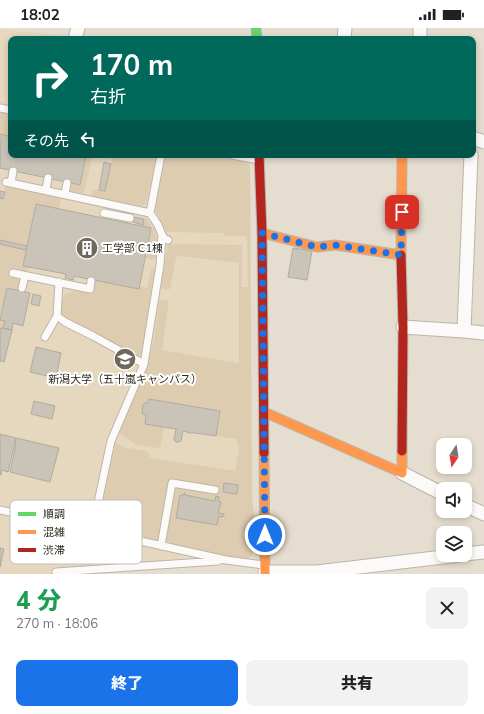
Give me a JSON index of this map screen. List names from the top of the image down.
{
  "places": {
    "building": ["工学部 C1棟"],
    "school or university": ["新潟大学（五十嵐キャンパス）"]
  },
  "legend": ["順調", "混雑", "渋滞"],
  "north": "bottom",
  "page": {
    "status": "18:02",
    "turn": ["170 m", "右折"],
    "then": "その先",
    "heading": ["4 分", "270 m · 18:06"],
    "buttons": ["終了", "共有"]
  }
}
